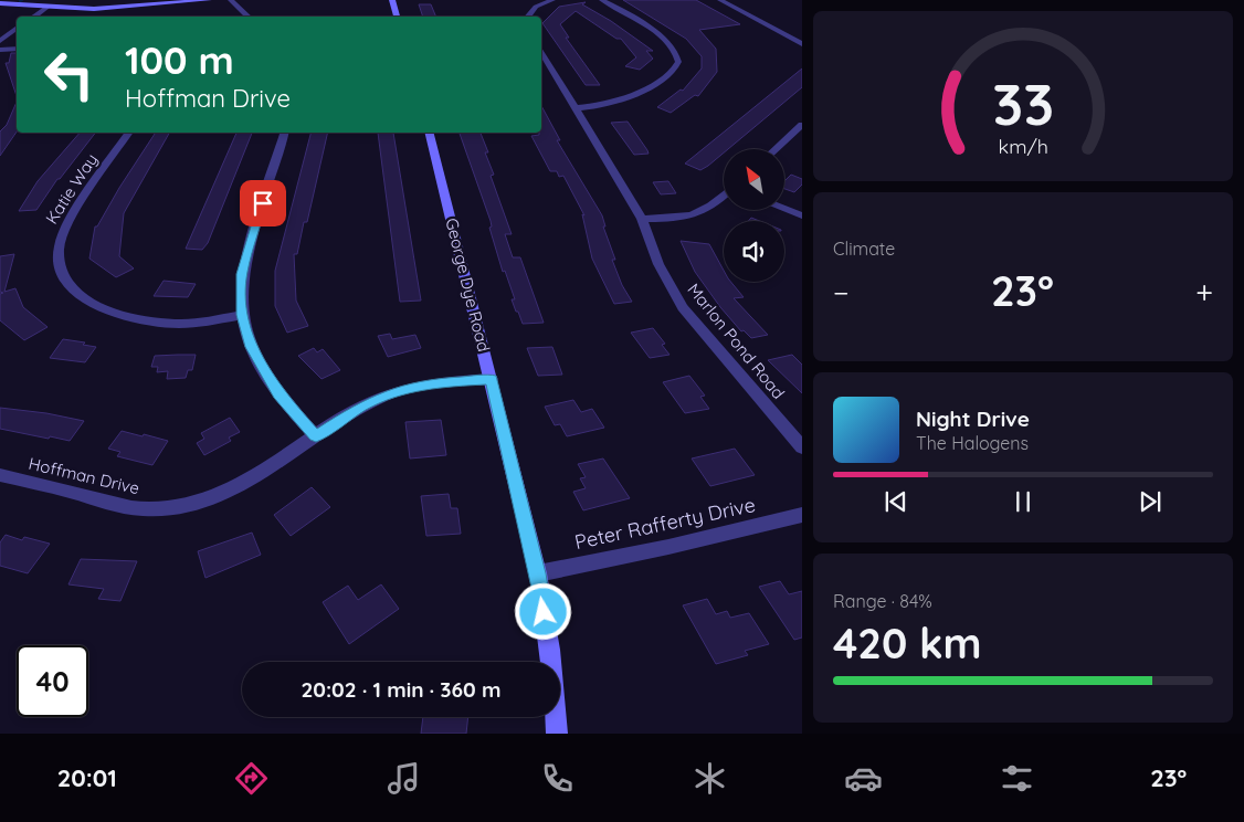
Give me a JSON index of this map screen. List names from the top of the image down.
{
  "streets": {
    "street": [
      "Katie Way",
      "George Dye Road",
      "Marlon Pond Road",
      "Hoffman Drive",
      "Peter Rafferty Drive"
    ]
  },
  "crossings": [
    ["George Dye Road", "Hoffman Drive"],
    ["George Dye Road", "Peter Rafferty Drive"]
  ],
  "north": "top left",
  "page": {
    "turn": ["100 m", "Hoffman Drive"],
    "tile": [
      "Climate",
      ["Range · 84%", "420 km"]
    ],
    "heat": ["−", "23°", "+"],
    "song": ["Night Drive", "The Halogens"],
    "limit": "40",
    "trip": "20:02 · 1 min · 360 m",
    "tabs": ["20:01", "23°"],
    "gauge": ["33", "km/h"]
  }
}
